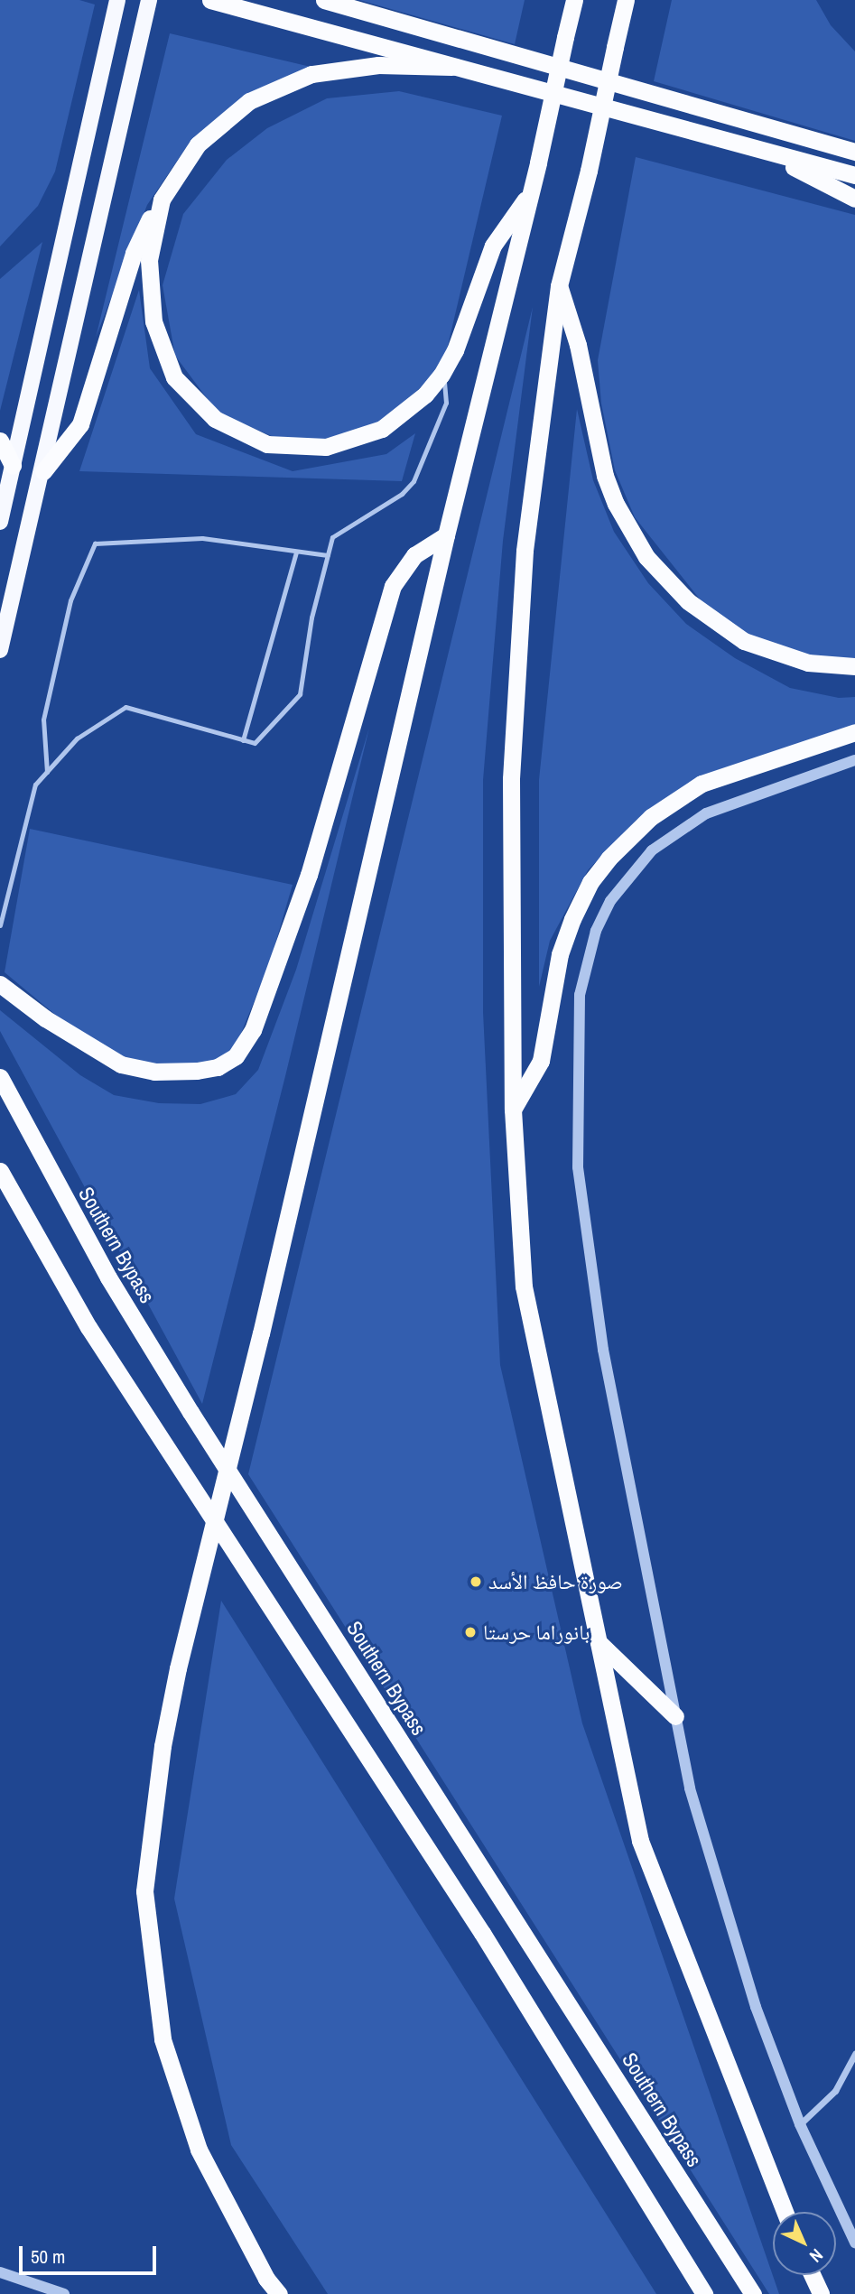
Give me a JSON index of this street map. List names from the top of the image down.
{
  "streets": {
    "highway": ["Southern Bypass"]
  },
  "places": ["صورة حافظ الأسد", "بانوراما حرستا"],
  "scale_bar": "50 m",
  "north": "bottom right"
}
